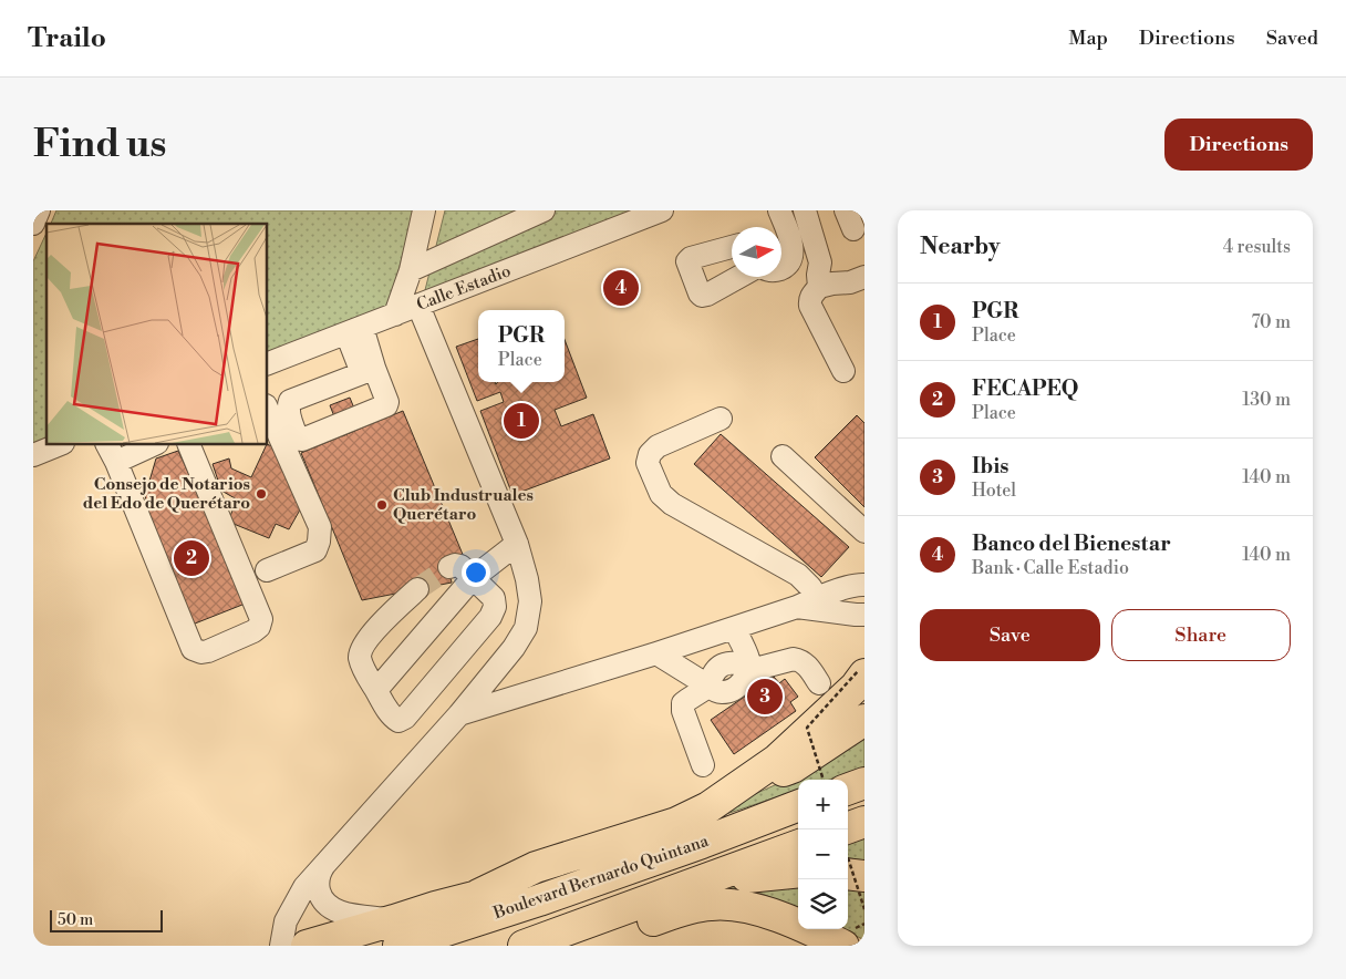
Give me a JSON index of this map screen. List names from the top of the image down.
{
  "streets": {
    "highway": ["Boulevard Bernardo Quintana"],
    "street": ["Calle Estadio"]
  },
  "places": ["Consejo de Notarios del Edo de Querétaro", "Club Industruales Querétaro"],
  "scale_bar": "50 m",
  "north": "right",
  "page": {
    "header": "Trailo",
    "nav": ["Map", "Directions", "Saved"],
    "buttons": [
      "Directions",
      ["Save", "Share"]
    ],
    "title": "Find us",
    "heading": ["Nearby", "4 results"],
    "pins": [
      "4",
      "1",
      "2",
      "3"
    ],
    "list": [
      {
        "mark": "1",
        "name": "PGR",
        "note": "Place",
        "value": "70 m"
      },
      {
        "mark": "2",
        "name": "FECAPEQ",
        "note": "Place",
        "value": "130 m"
      },
      {
        "mark": "3",
        "name": "Ibis",
        "note": "Hotel",
        "value": "140 m"
      },
      {
        "mark": "4",
        "name": "Banco del Bienestar",
        "note": "Bank · Calle Estadio",
        "value": "140 m"
      }
    ],
    "popup": ["PGR", "Place"],
    "map_buttons": ["+", "−"],
    "scale": "50 m"
  }
}
